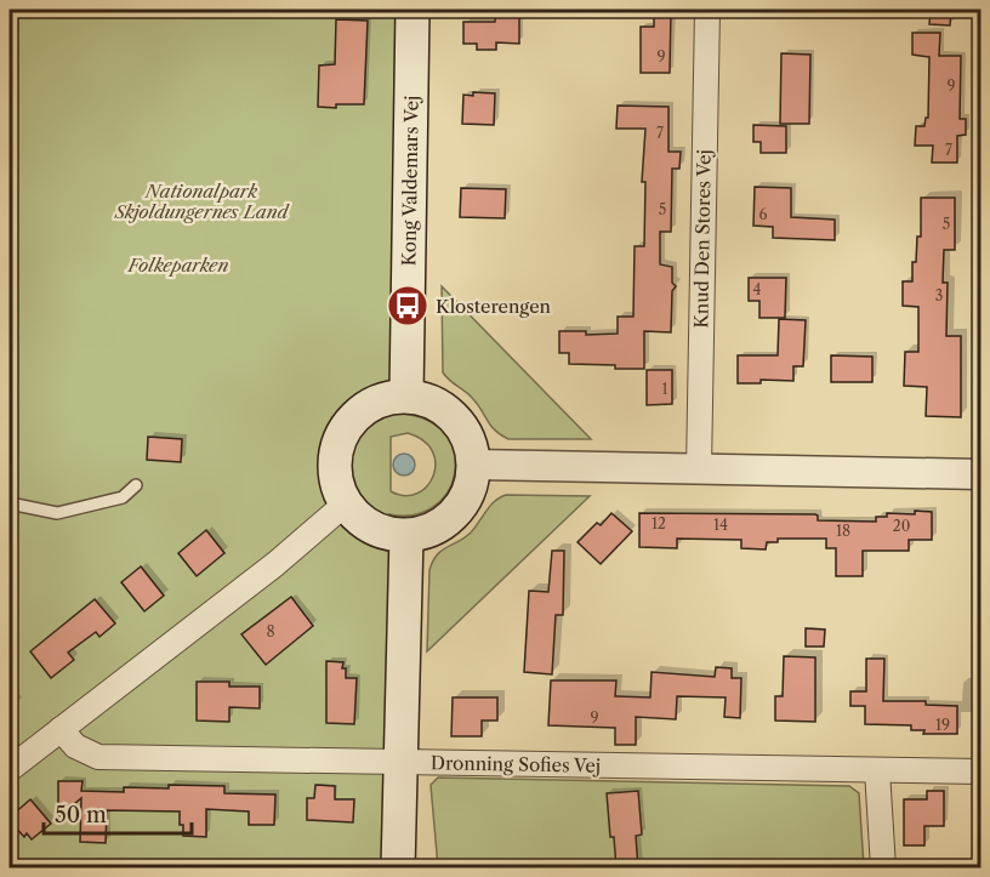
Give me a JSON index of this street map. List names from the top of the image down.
{
  "streets": {
    "main road": ["Kong Valdemars Vej"],
    "street": ["Knud Den Stores Vej", "Dronning Sofies Vej"]
  },
  "parks": ["Nationalpark Skjoldungernes Land", "Folkeparken"],
  "places": {
    "bus stop": ["Klosterengen"]
  },
  "house_numbers": [
    "9",
    "9",
    "7",
    "7",
    "5",
    "6",
    "5",
    "4",
    "3",
    "1",
    "12",
    "14",
    "20",
    "18",
    "8",
    "9",
    "19"
  ],
  "scale_bar": "50 m"
}
